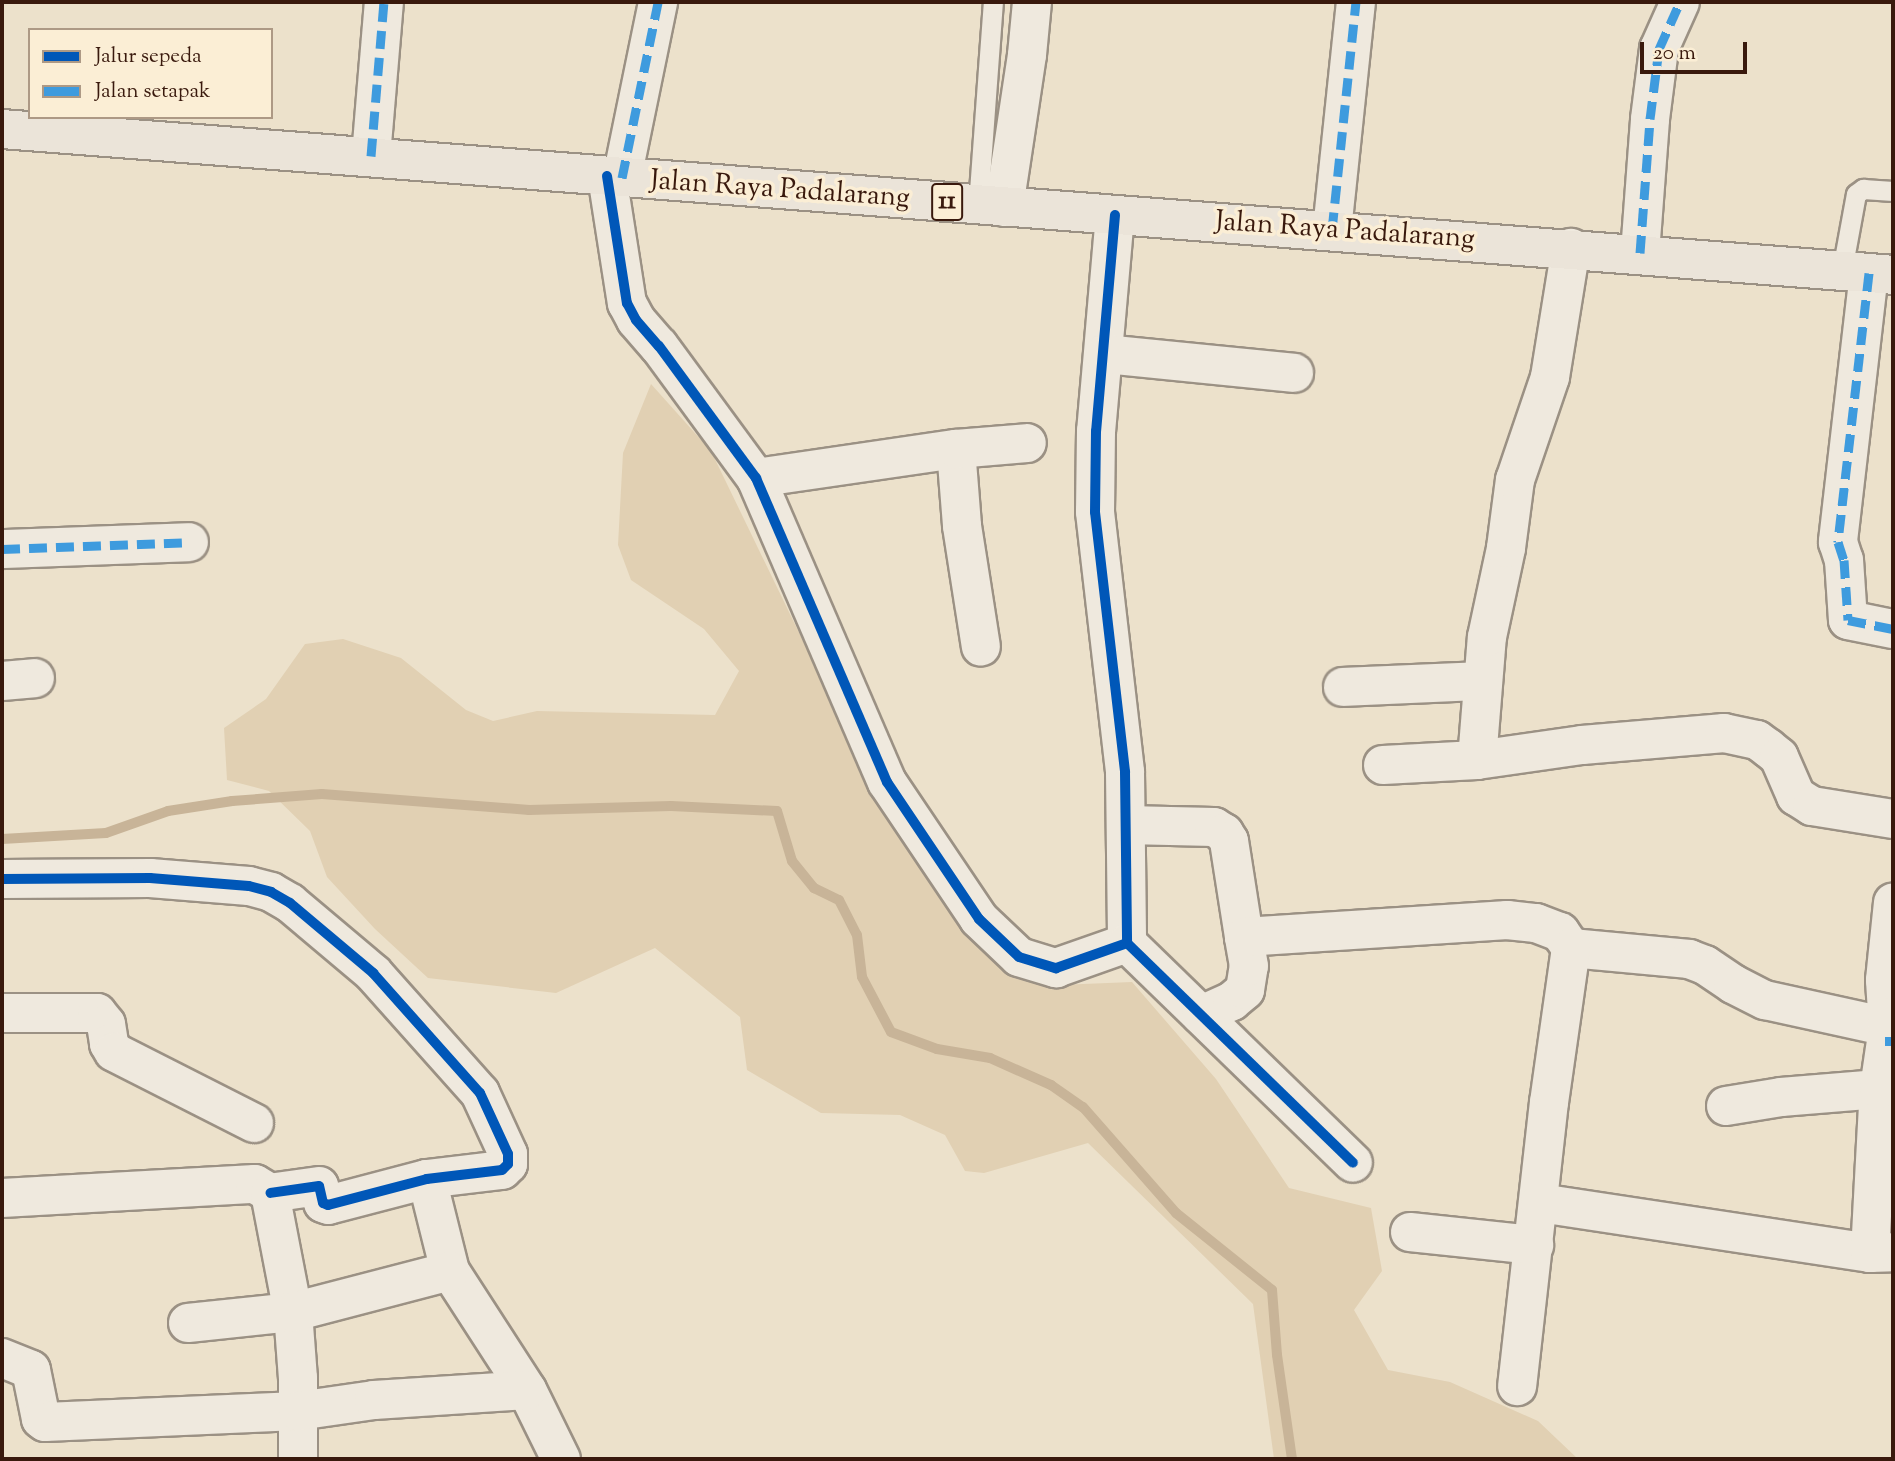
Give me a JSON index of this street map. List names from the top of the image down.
{
  "streets": {
    "highway": ["Jalan Raya Padalarang", "11"]
  },
  "legend": ["Jalur sepeda", "Jalan setapak"],
  "scale_bar": "20 m"
}
